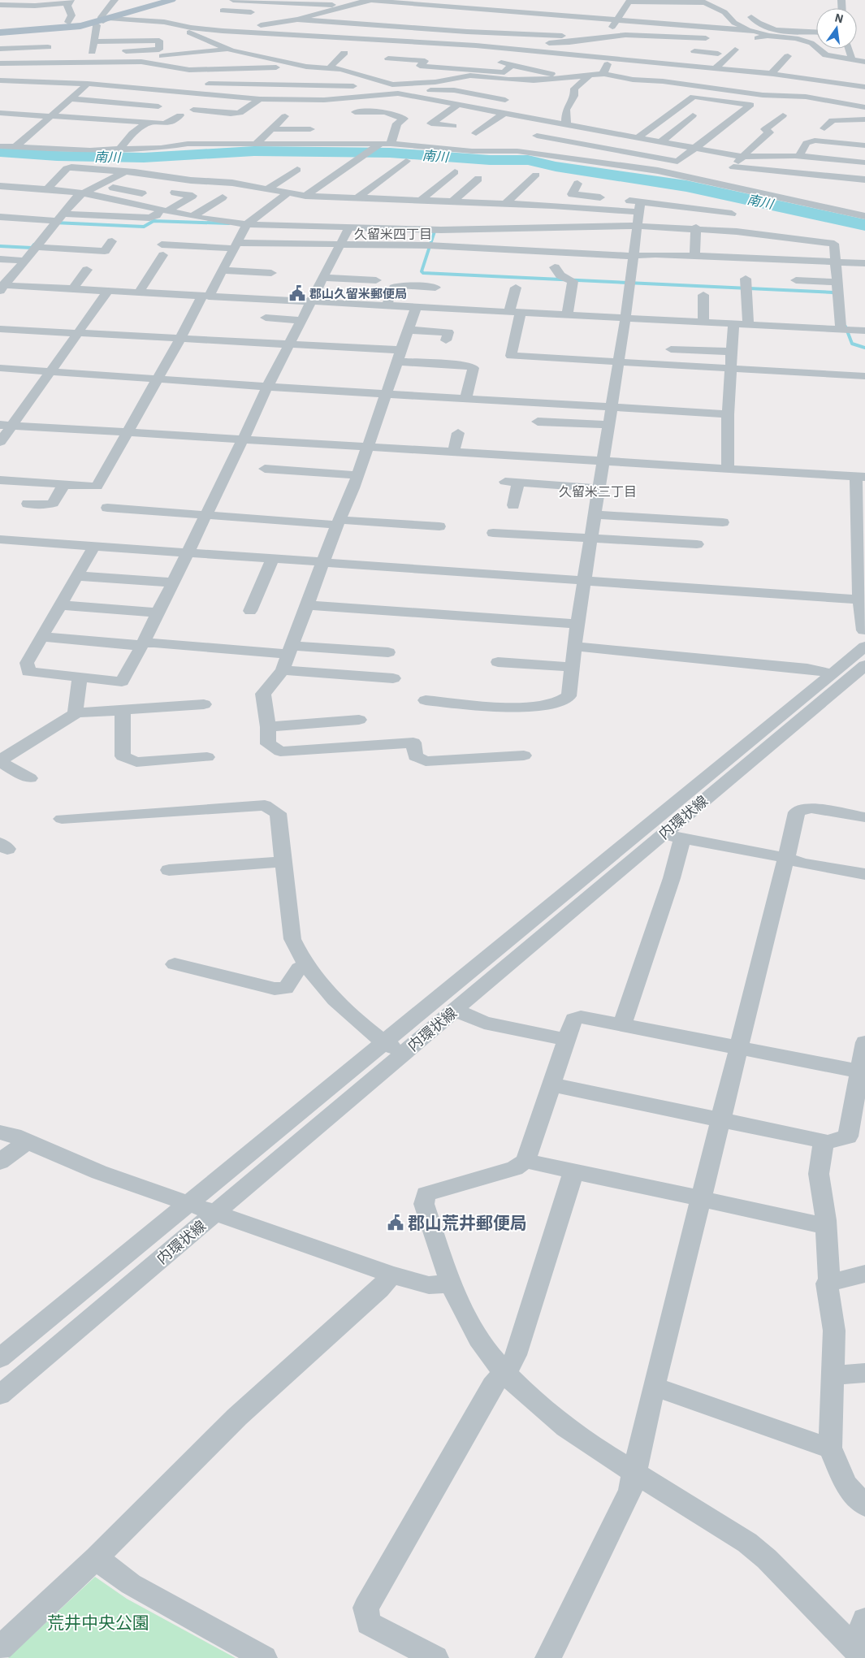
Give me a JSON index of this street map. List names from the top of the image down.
{
  "streets": {
    "street": ["内環状線"]
  },
  "districts": ["久留米四丁目", "久留米三丁目"],
  "water": ["南川"],
  "parks": ["荒井中央公園"],
  "places": {
    "public building": ["郡山久留米郵便局", "郡山荒井郵便局"]
  },
  "north": "top"
}
